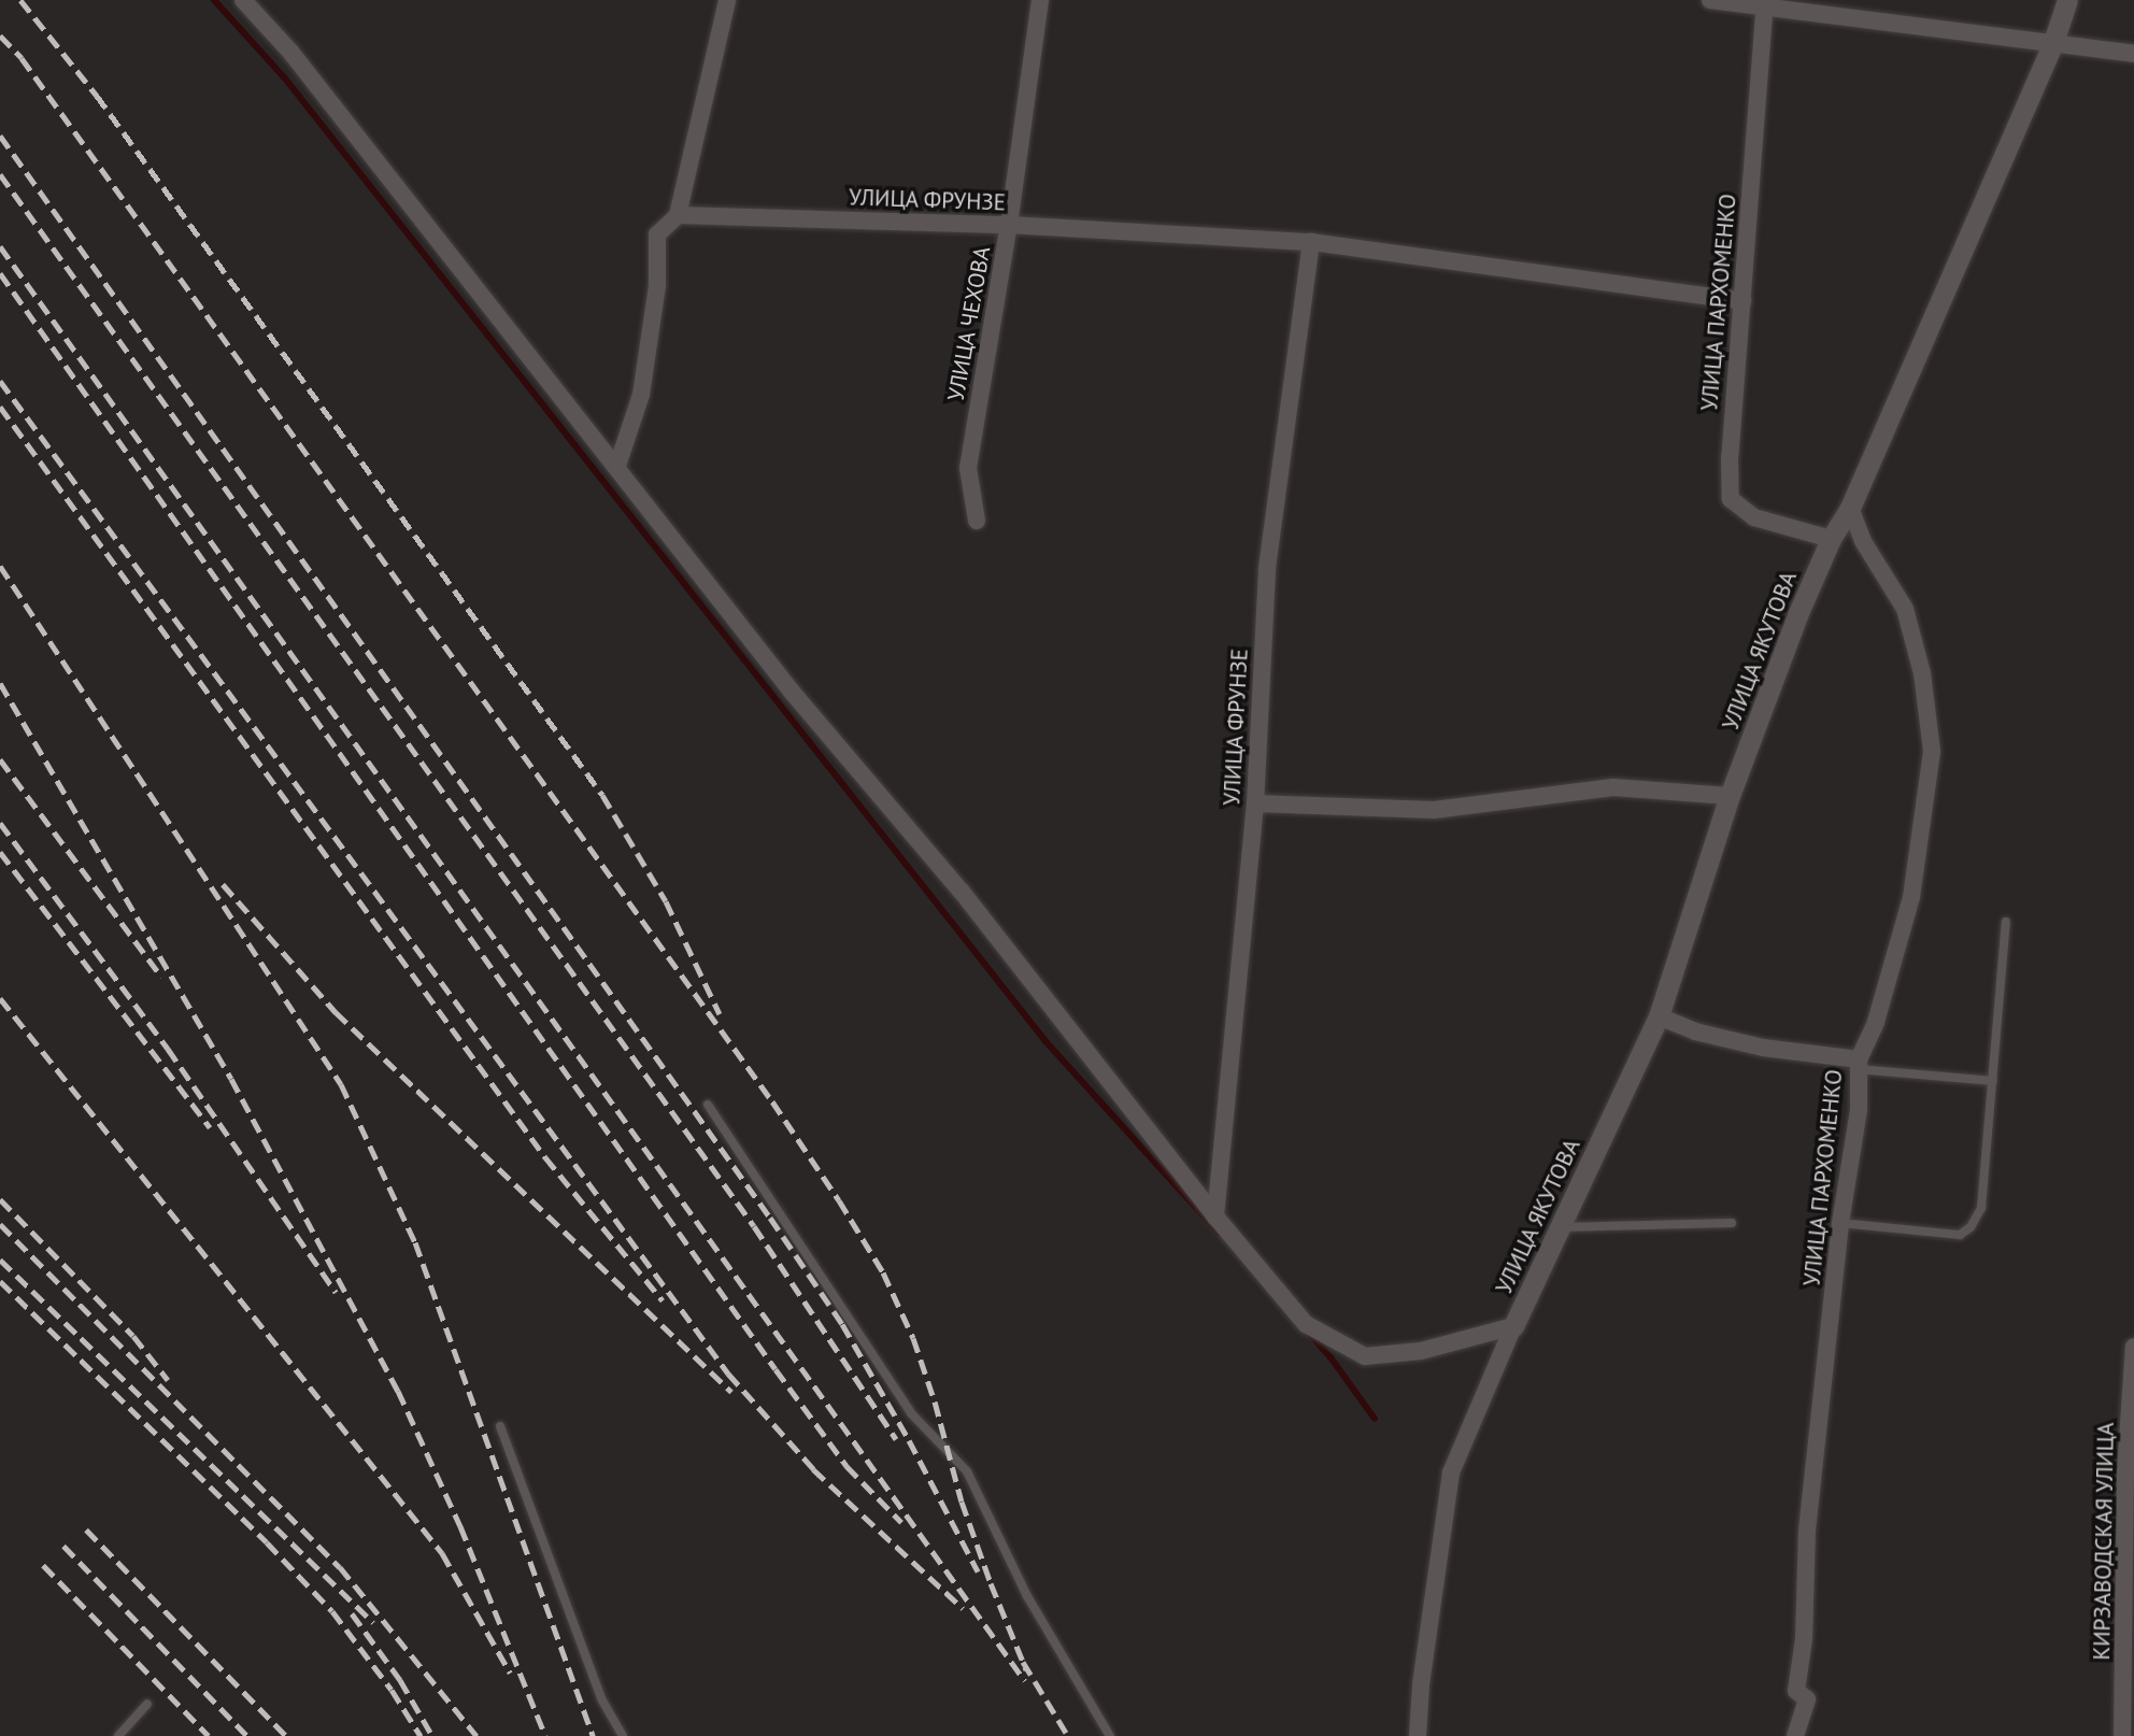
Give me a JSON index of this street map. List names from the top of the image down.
{
  "streets": {
    "street": [
      "УЛИЦА ФРУНЗЕ",
      "УЛИЦА ПАРХОМЕНКО",
      "УЛИЦА ЧЕХОВА",
      "УЛИЦА ЯКУТОВА",
      "КИРЗАВОДСКАЯ УЛИЦА"
    ]
  },
  "crossings": [
    ["УЛИЦА ФРУНЗЕ", "УЛИЦА ПАРХОМЕНКО"],
    ["УЛИЦА ФРУНЗЕ", "УЛИЦА ЧЕХОВА"],
    ["УЛИЦА ПАРХОМЕНКО", "УЛИЦА ЯКУТОВА"]
  ]
}
